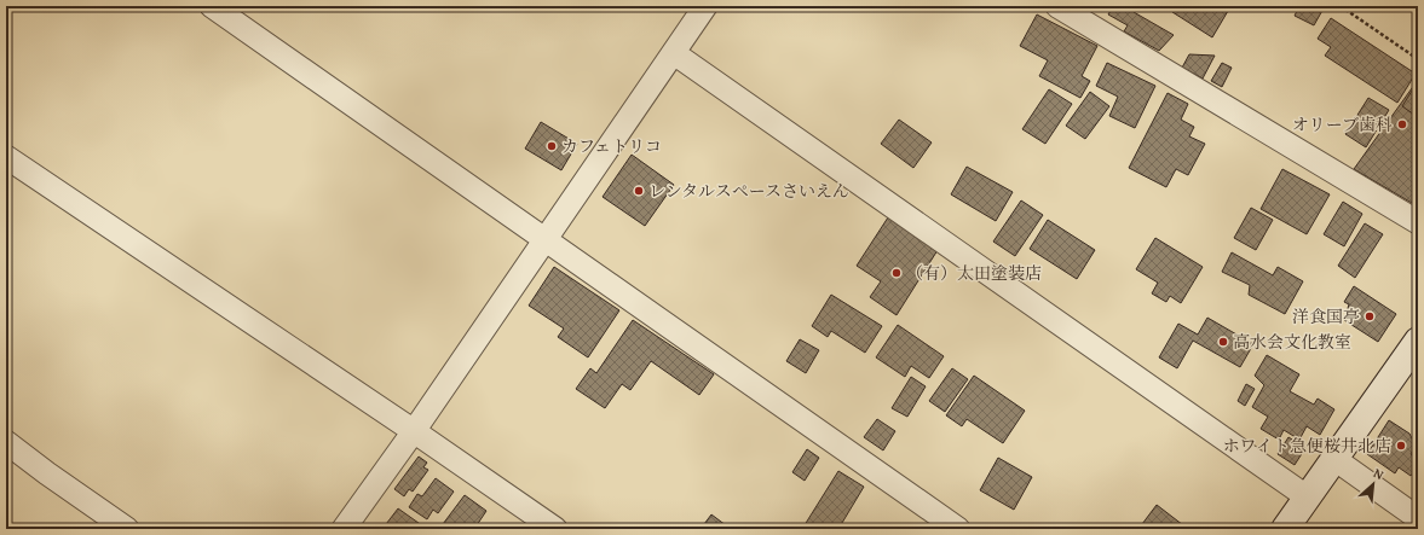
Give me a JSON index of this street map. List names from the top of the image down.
{
  "places": [
    "オリーブ歯科",
    "カフェトリコ",
    "レンタルスペースさいえん",
    "（有）太田塗装店",
    "洋食国亭",
    "高水会文化教室",
    "ホワイト急便桜井北店"
  ],
  "north": "top right"
}
